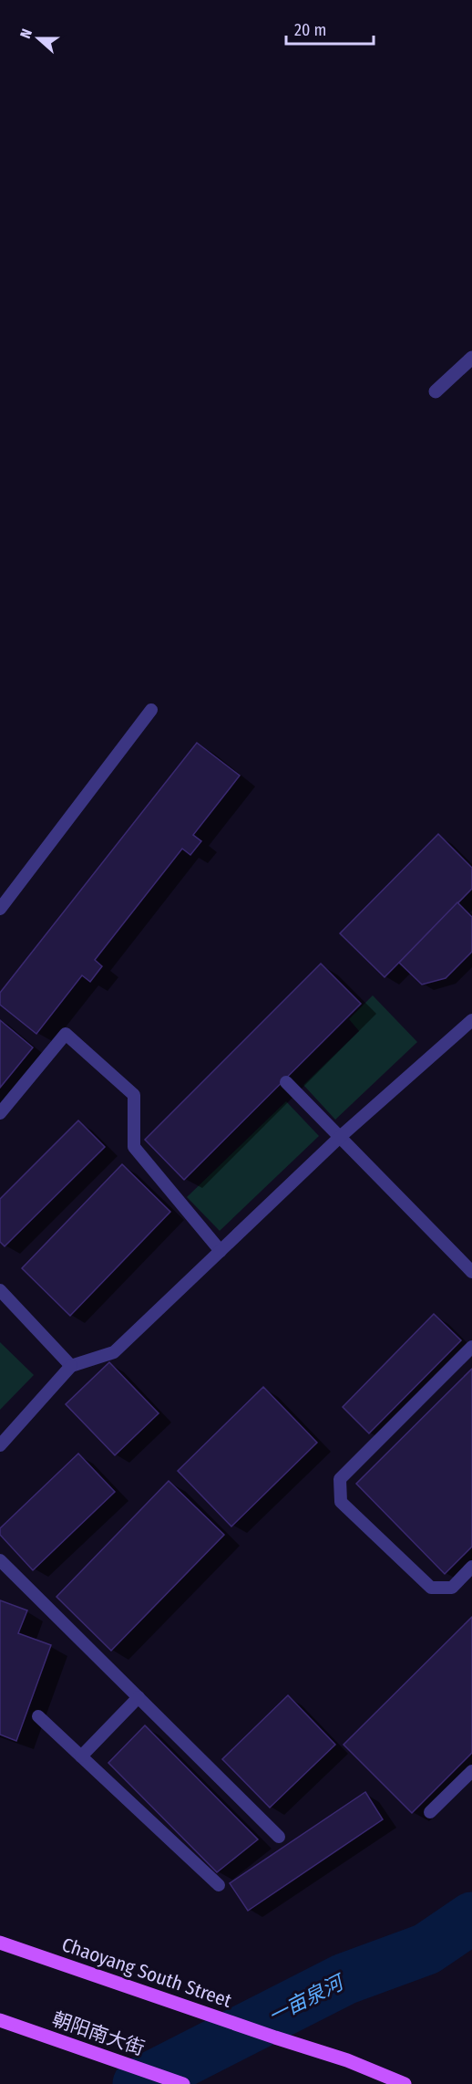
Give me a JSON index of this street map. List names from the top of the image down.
{
  "streets": {
    "main road": ["Chaoyang South Street", "朝阳南大街"]
  },
  "water": ["一亩泉河"],
  "scale_bar": "20 m",
  "north": "left"
}
